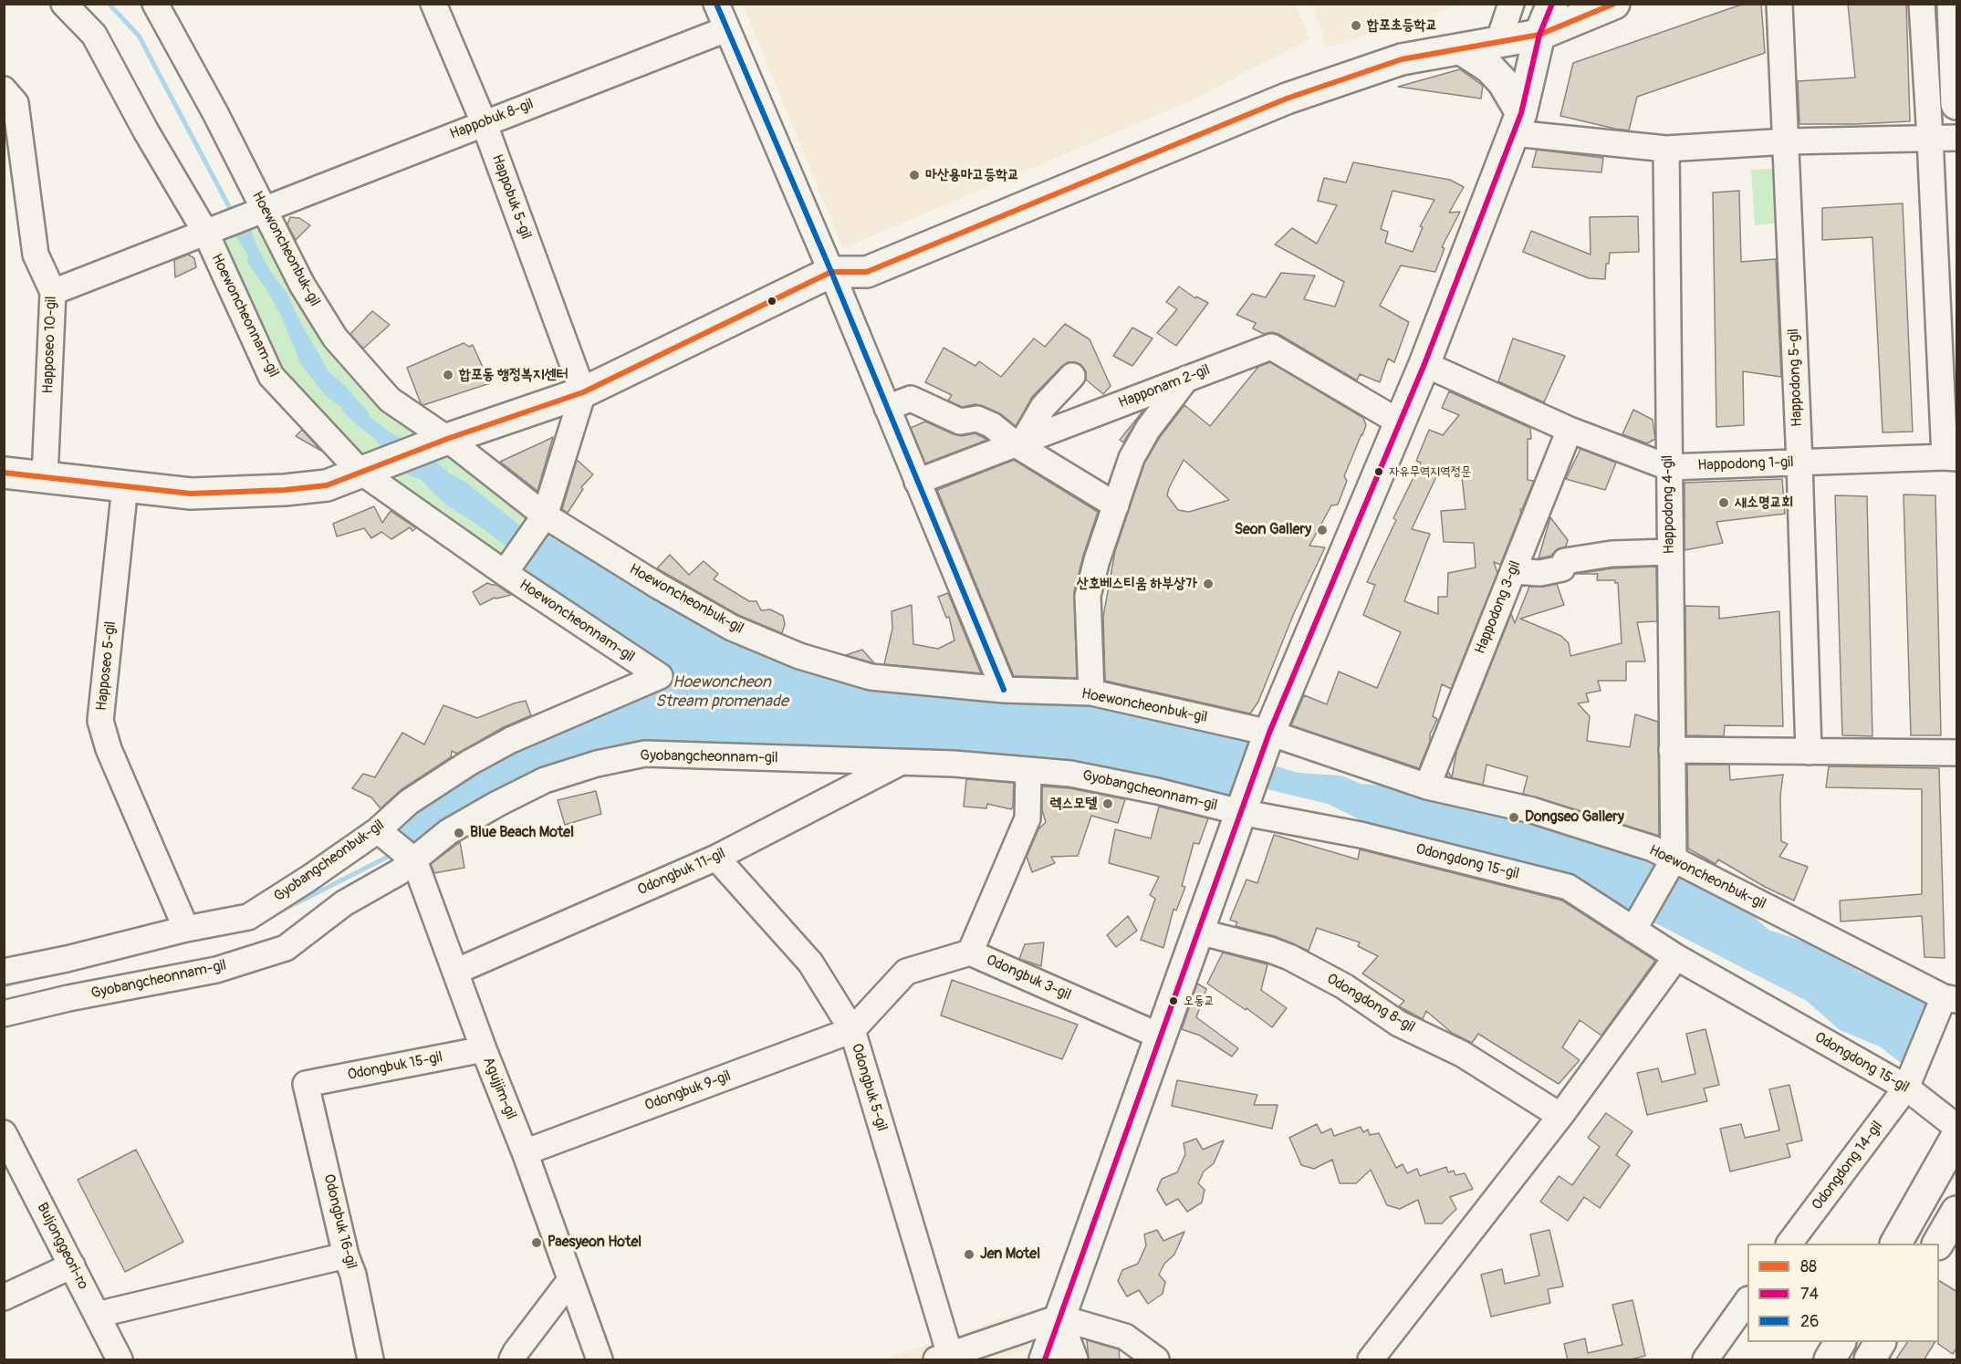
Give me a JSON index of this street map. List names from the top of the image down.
{
  "streets": {
    "street": [
      "Happobuk 8-gil",
      "Happobuk 5-gil",
      "Hoewoncheonbuk-gil",
      "Hoewoncheonnam-gil",
      "Happoseo 10-gil",
      "Happodong 5-gil",
      "Happonam 2-gil",
      "Happodong 1-gil",
      "Happodong 4-gil",
      "Happodong 3-gil",
      "Happoseo 5-gil",
      "Gyobangcheonnam-gil",
      "Gyobangcheonbuk-gil",
      "Odongdong 15-gil",
      "Odongbuk 11-gil",
      "Odongbuk 3-gil",
      "Odongdong 8-gil",
      "Odongbuk 15-gil",
      "Odongbuk 5-gil",
      "Agujjim-gil",
      "Odongbuk 9-gil",
      "Odongdong 14-gil",
      "Odongbuk 16-gil",
      "Buljonggeori-ro"
    ]
  },
  "crossings": [
    ["Happobuk 8-gil", "Happobuk 5-gil"],
    ["Happobuk 8-gil", "Hoewoncheonbuk-gil"],
    ["Happobuk 8-gil", "Hoewoncheonnam-gil"],
    ["Hoewoncheonbuk-gil", "Happodong 4-gil"],
    ["Hoewoncheonbuk-gil", "Happodong 3-gil"],
    ["Hoewoncheonbuk-gil", "Odongdong 14-gil"],
    ["Hoewoncheonnam-gil", "Gyobangcheonbuk-gil"],
    ["Happodong 5-gil", "Happodong 1-gil"],
    ["Happodong 1-gil", "Happodong 4-gil"],
    ["Happodong 1-gil", "Happodong 3-gil"],
    ["Happoseo 5-gil", "Gyobangcheonbuk-gil"],
    ["Gyobangcheonnam-gil", "Odongdong 15-gil"],
    ["Gyobangcheonnam-gil", "Odongbuk 11-gil"],
    ["Gyobangcheonnam-gil", "Agujjim-gil"],
    ["Odongdong 15-gil", "Odongdong 14-gil"],
    ["Odongbuk 11-gil", "Odongbuk 5-gil"],
    ["Odongbuk 11-gil", "Agujjim-gil"],
    ["Odongbuk 3-gil", "Odongbuk 5-gil"],
    ["Odongbuk 3-gil", "Odongbuk 9-gil"],
    ["Odongbuk 15-gil", "Agujjim-gil"],
    ["Odongbuk 15-gil", "Odongbuk 16-gil"],
    ["Odongbuk 5-gil", "Odongbuk 9-gil"],
    ["Agujjim-gil", "Odongbuk 9-gil"]
  ],
  "water": ["Hoewoncheon Stream promenade"],
  "places": [
    "합포초등학교",
    "마산용마고등학교",
    "합포동 행정복지센터",
    "자유무역지역정문",
    "새소명교회",
    "Seon Gallery",
    "산호베스티움 하부상가",
    "렉스모텔",
    "Dongseo Gallery",
    "Blue Beach Motel",
    "오동교",
    "Paesyeon Hotel",
    "Jen Motel"
  ],
  "lines": ["transit line 88", "transit line 74", "transit line 26"],
  "legend": ["88", "74", "26"]
}
